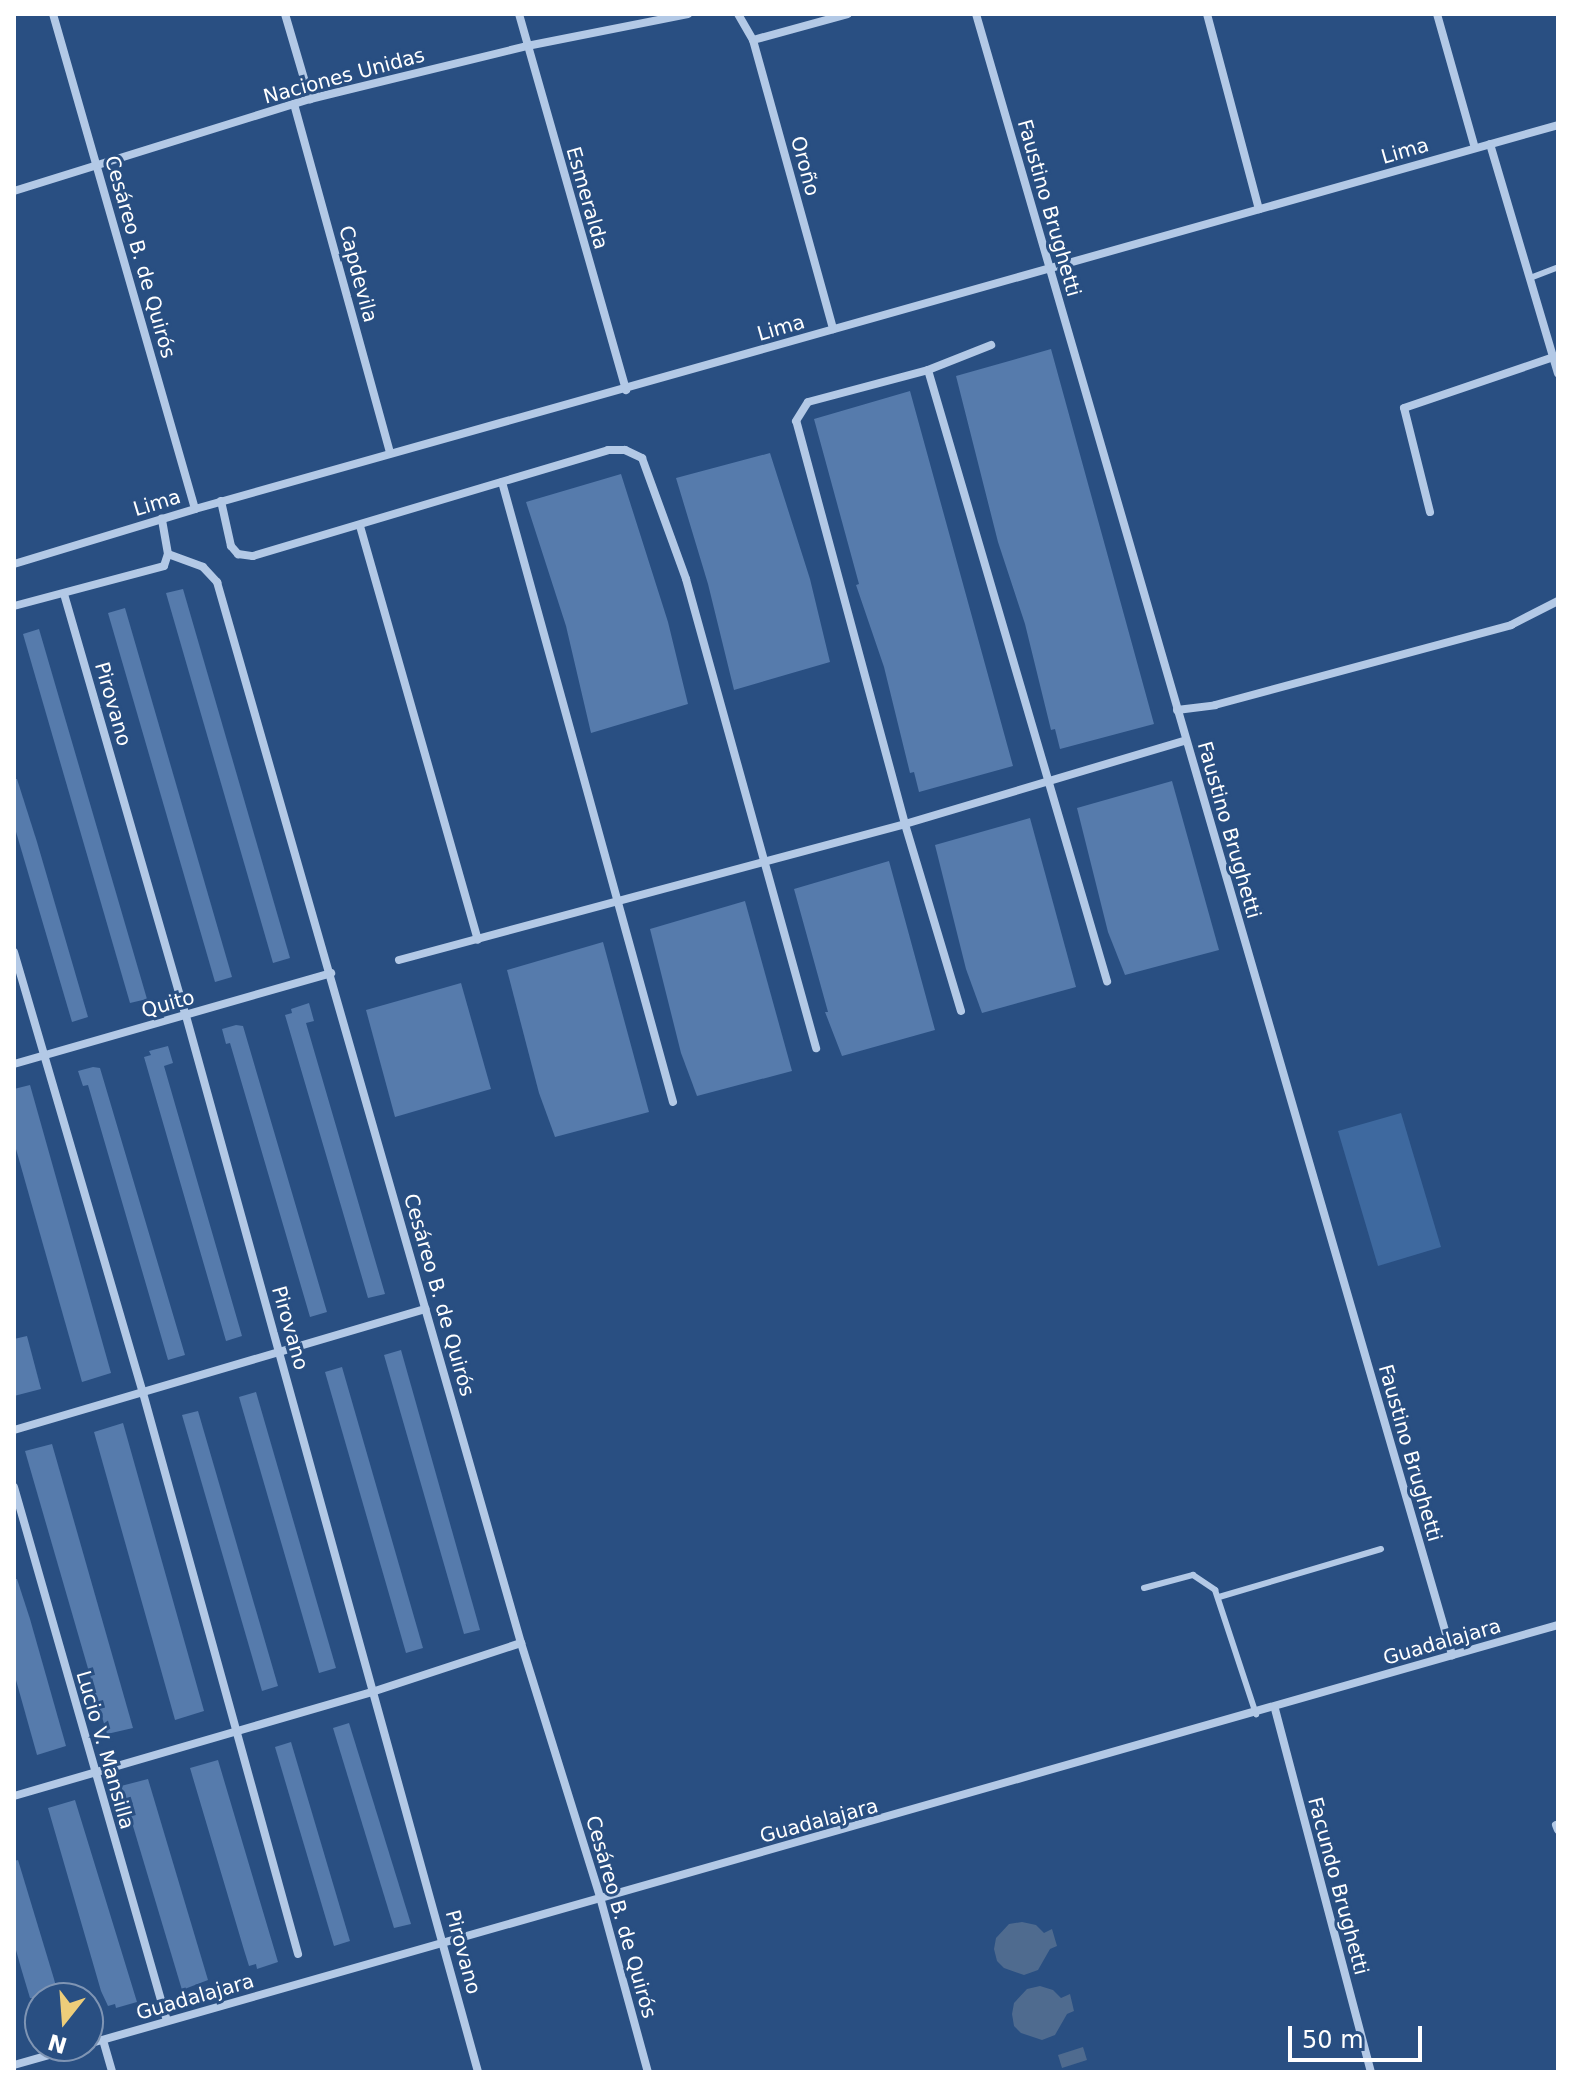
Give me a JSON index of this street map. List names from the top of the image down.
{
  "streets": {
    "street": [
      "Naciones Unidas",
      "Lima",
      "Oroño",
      "Esmeralda",
      "Faustino Brughetti",
      "Cesáreo B. de Quirós",
      "Capdevila",
      "Pirovano",
      "Quito",
      "Guadalajara",
      "Lucio V. Mansilla",
      "Facundo Brughetti"
    ]
  },
  "crossings": [
    ["Naciones Unidas", "Esmeralda"],
    ["Naciones Unidas", "Cesáreo B. de Quirós"],
    ["Naciones Unidas", "Capdevila"],
    ["Lima", "Oroño"],
    ["Lima", "Esmeralda"],
    ["Lima", "Faustino Brughetti"],
    ["Lima", "Cesáreo B. de Quirós"],
    ["Lima", "Capdevila"],
    ["Faustino Brughetti", "Guadalajara"],
    ["Cesáreo B. de Quirós", "Quito"],
    ["Cesáreo B. de Quirós", "Guadalajara"],
    ["Pirovano", "Quito"],
    ["Pirovano", "Guadalajara"],
    ["Guadalajara", "Lucio V. Mansilla"],
    ["Guadalajara", "Facundo Brughetti"]
  ],
  "scale_bar": "50 m",
  "north": "bottom"
}
